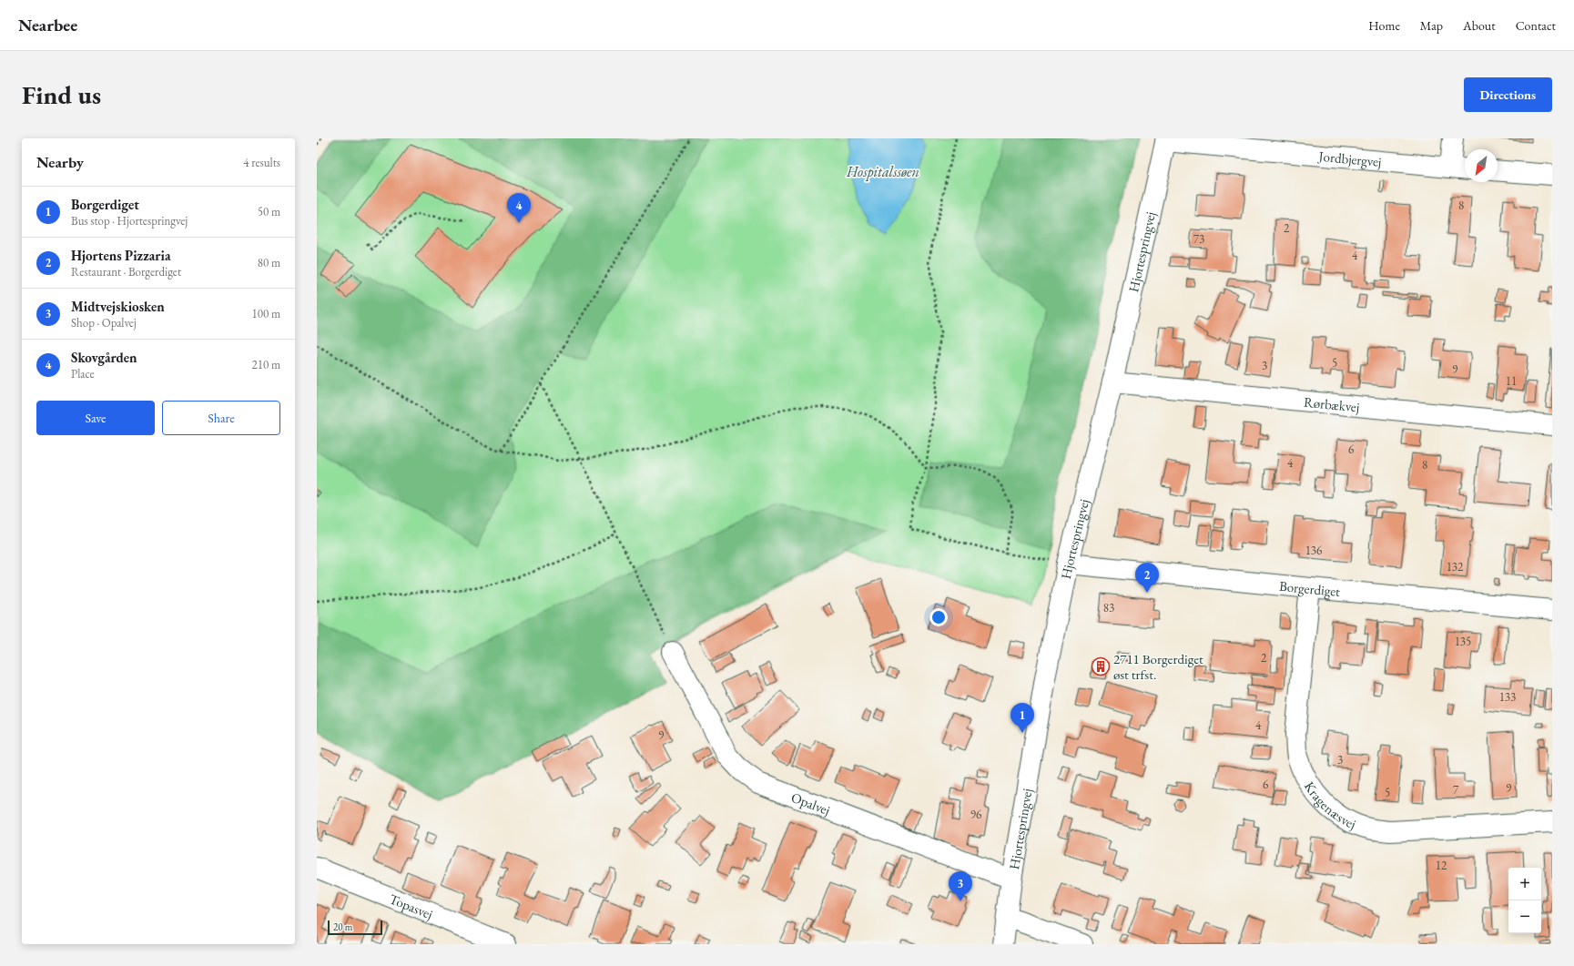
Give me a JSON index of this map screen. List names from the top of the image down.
{
  "streets": {
    "street": [
      "Jordbjergvej",
      "Hjortespringvej",
      "Rørbækvej",
      "Borgerdiget",
      "Kragenæsvej",
      "Opalvej",
      "Topasvej"
    ]
  },
  "crossings": [
    ["Jordbjergvej", "Hjortespringvej"],
    ["Hjortespringvej", "Rørbækvej"],
    ["Hjortespringvej", "Borgerdiget"],
    ["Hjortespringvej", "Opalvej"],
    ["Borgerdiget", "Kragenæsvej"]
  ],
  "water": ["Hospitalssøen"],
  "places": {
    "building": ["2711 Borgerdiget øst trfst."]
  },
  "house_numbers": [
    "8",
    "2",
    "73",
    "4",
    "5",
    "3",
    "9",
    "11",
    "6",
    "4",
    "8",
    "136",
    "132",
    "83",
    "135",
    "2",
    "133",
    "4",
    "9",
    "3",
    "6",
    "9",
    "7",
    "5",
    "96",
    "12"
  ],
  "scale_bar": "20 m",
  "north": "bottom left",
  "page": {
    "header": "Nearbee",
    "nav": [
      "Home",
      "Map",
      "About",
      "Contact"
    ],
    "buttons": [
      "Directions",
      ["Save", "Share"]
    ],
    "title": "Find us",
    "heading": ["Nearby", "4 results"],
    "list": [
      {
        "mark": "1",
        "name": "Borgerdiget",
        "note": "Bus stop · Hjortespringvej",
        "value": "50 m"
      },
      {
        "mark": "2",
        "name": "Hjortens Pizzaria",
        "note": "Restaurant · Borgerdiget",
        "value": "80 m"
      },
      {
        "mark": "3",
        "name": "Midtvejskiosken",
        "note": "Shop · Opalvej",
        "value": "100 m"
      },
      {
        "mark": "4",
        "name": "Skovgården",
        "note": "Place",
        "value": "210 m"
      }
    ],
    "pins": [
      "4",
      "2",
      "1",
      "3"
    ],
    "map_buttons": ["+", "−"],
    "scale": "20 m"
  }
}
